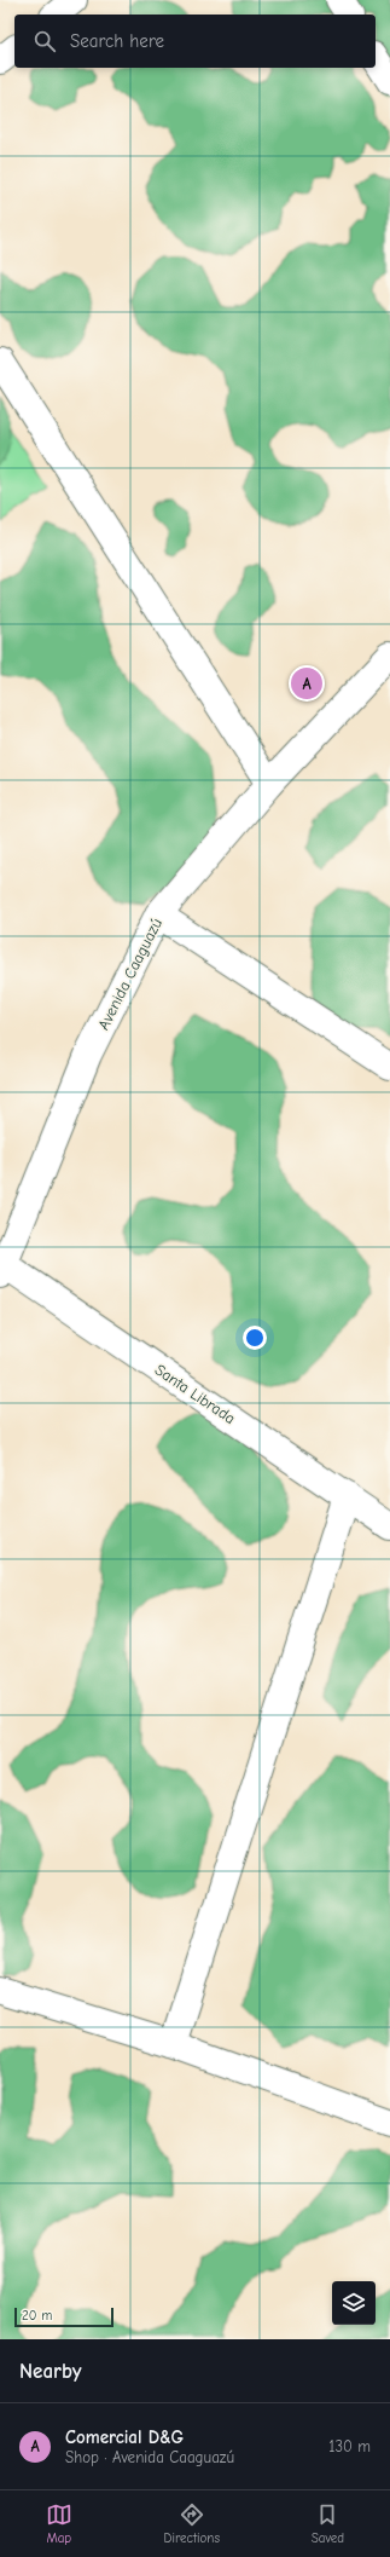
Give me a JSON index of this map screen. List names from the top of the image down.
{
  "streets": {
    "street": ["Avenida Caaguazú", "Santa Librada"]
  },
  "crossings": [
    ["Avenida Caaguazú", "Santa Librada"]
  ],
  "scale_bar": "20 m",
  "page": {
    "search": "Search here",
    "pins": "A",
    "scale": "20 m",
    "heading": "Nearby",
    "list": [
      {
        "mark": "A",
        "name": "Comercial D&G",
        "note": "Shop · Avenida Caaguazú",
        "value": "130 m"
      }
    ],
    "nav": ["Map", "Directions", "Saved"]
  }
}
